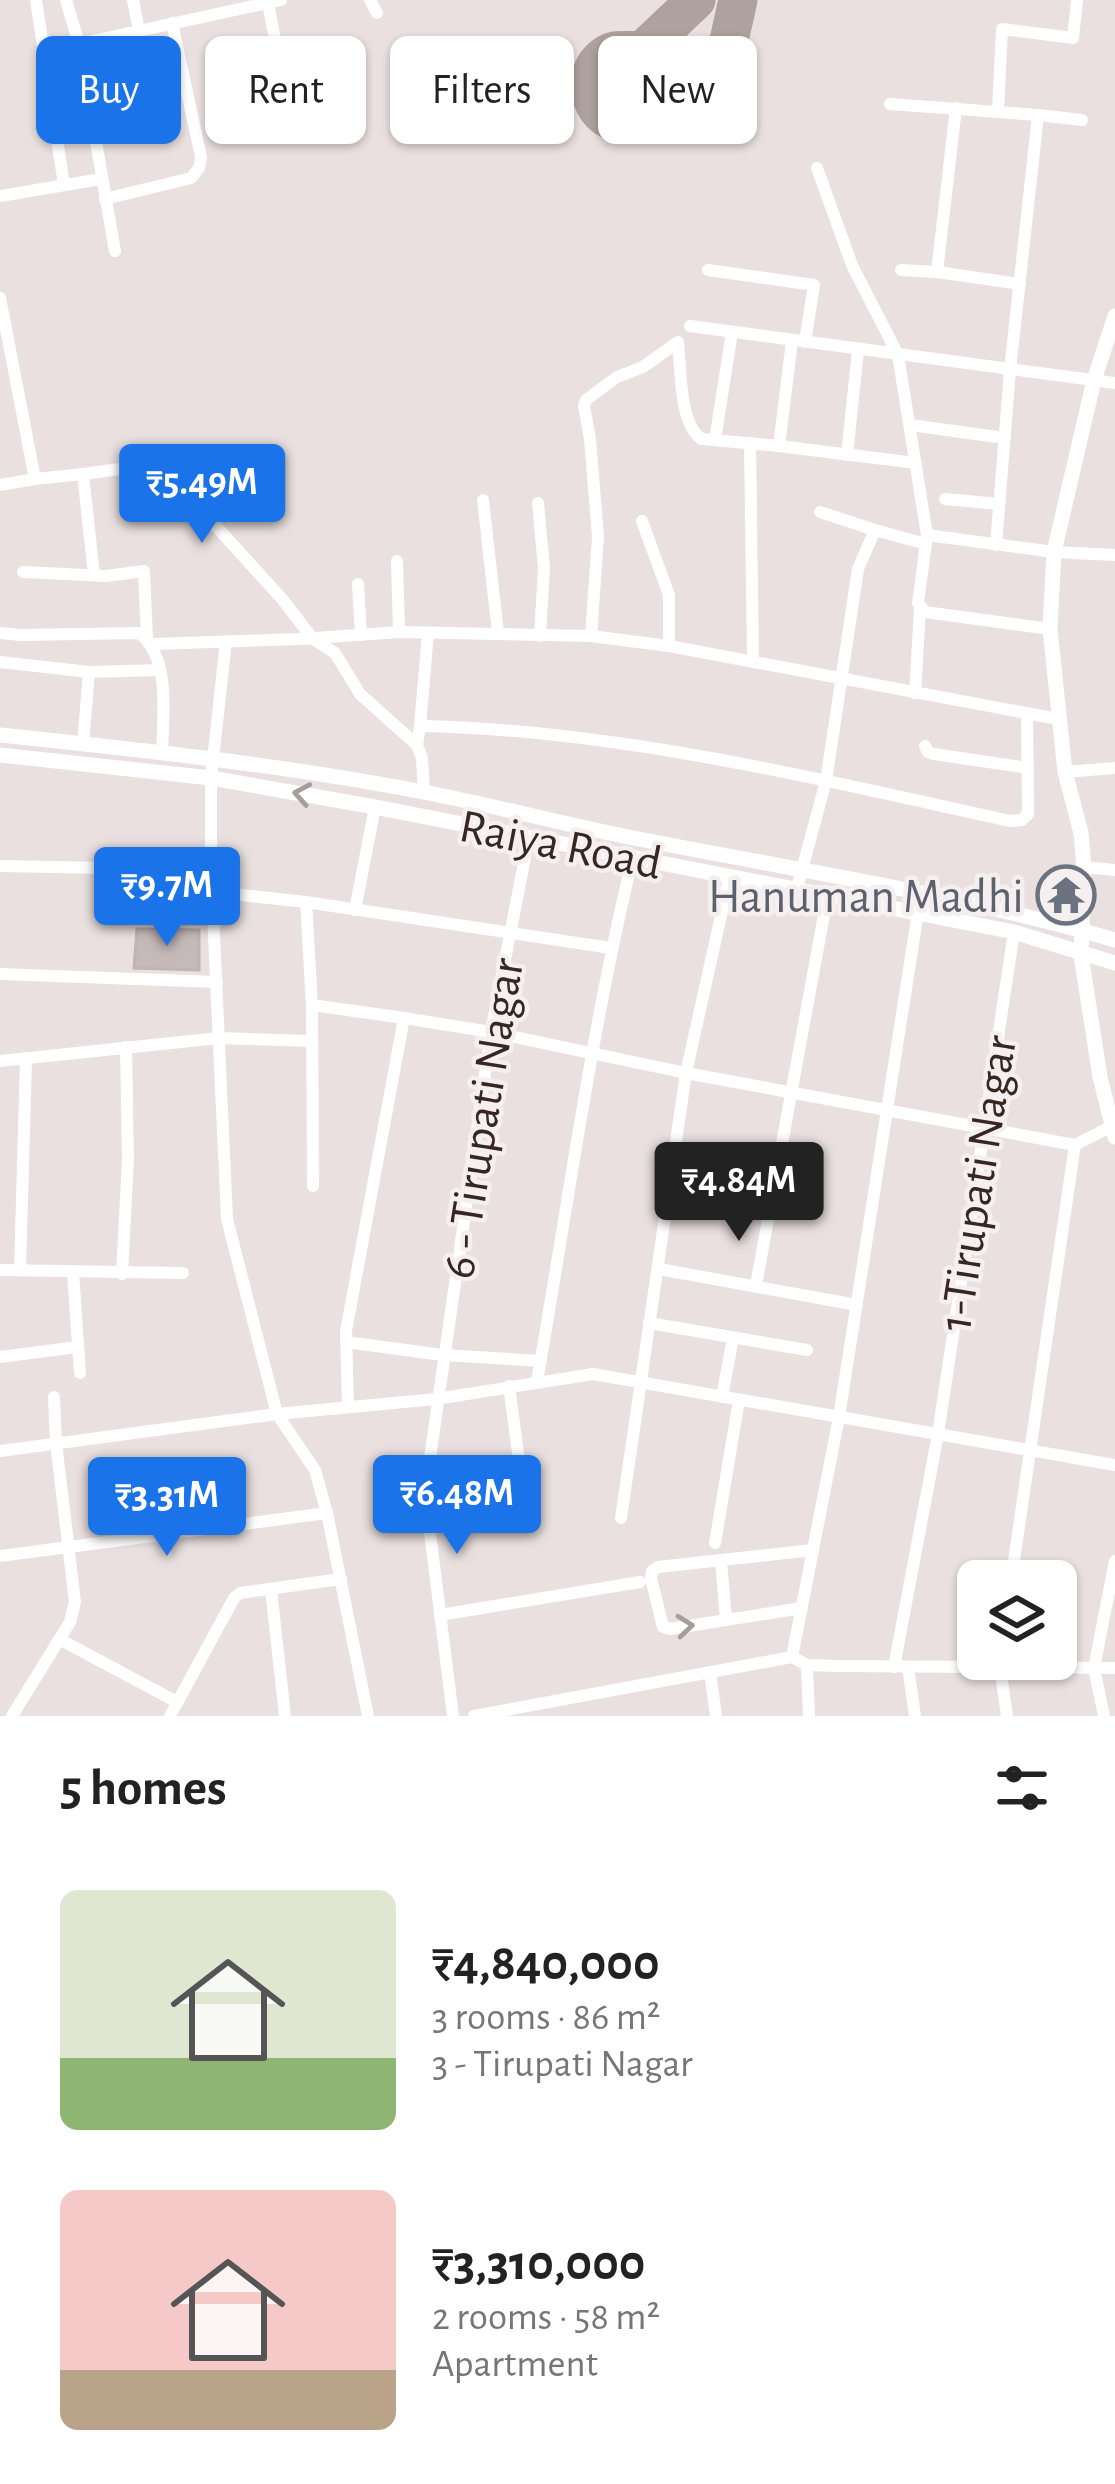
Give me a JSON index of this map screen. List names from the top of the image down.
{
  "streets": {
    "street": ["Raiya Road", "6 - Tirupati Nagar", "1-Tirupati Nagar"]
  },
  "crossings": [
    ["Raiya Road", "6 - Tirupati Nagar"],
    ["Raiya Road", "1-Tirupati Nagar"]
  ],
  "places": {
    "temple": ["Hanuman Madhi"]
  },
  "page": {
    "chip": [
      "Buy",
      "Rent",
      "Filters",
      "New"
    ],
    "price": [
      "₹5.49M",
      "₹9.7M",
      "₹4.84M",
      "₹6.48M",
      "₹3.31M"
    ],
    "heading": "5 homes",
    "list": [
      {
        "name": "₹4,840,000",
        "note": "3 rooms · 86 m² · 3 - Tirupati Nagar"
      },
      {
        "name": "₹3,310,000",
        "note": "2 rooms · 58 m² · Apartment"
      }
    ]
  }
}
